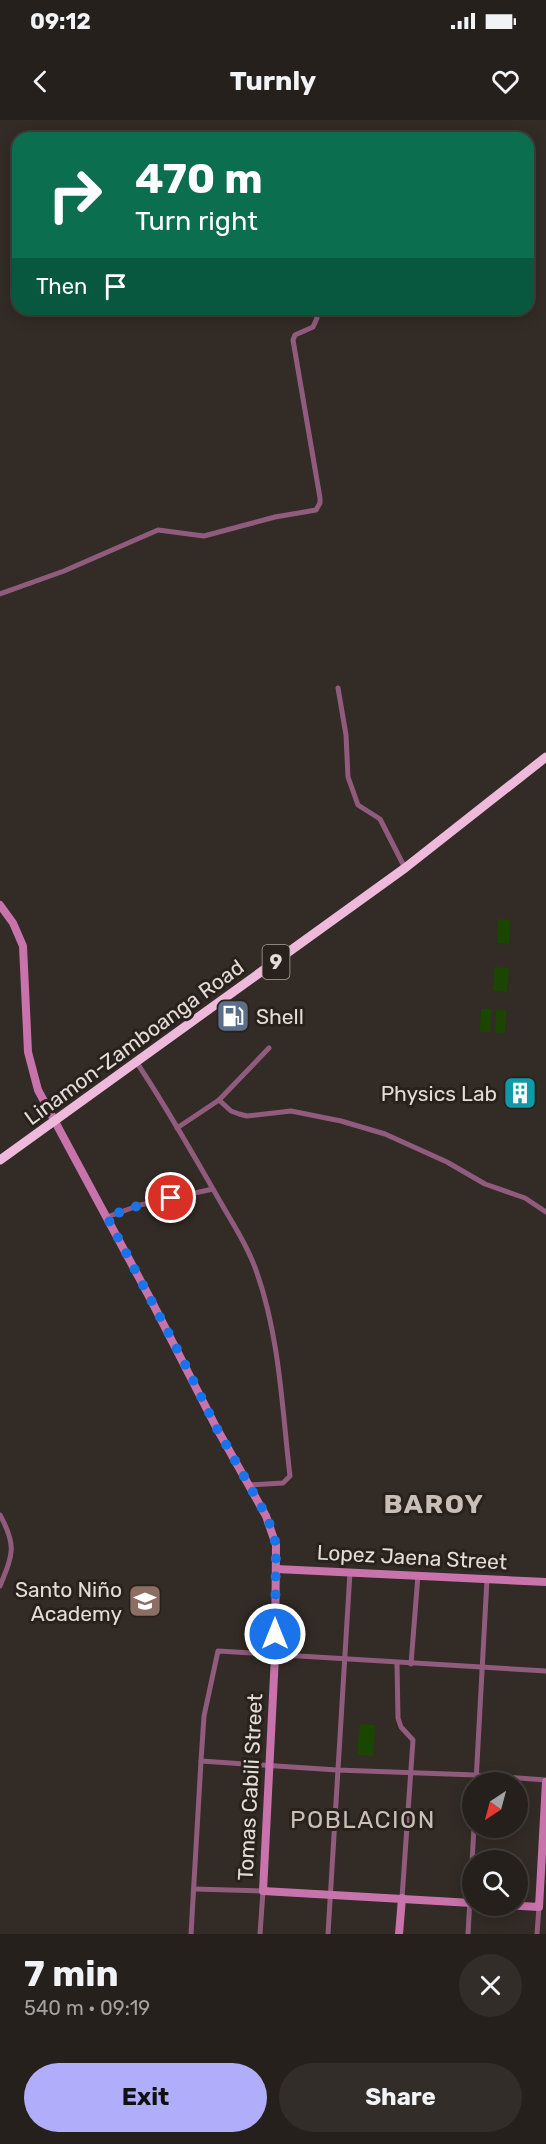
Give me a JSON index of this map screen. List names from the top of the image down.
{
  "streets": {
    "highway": ["9", "Linamon-Zamboanga Road"],
    "street": ["Lopez Jaena Street", "Tomas Cabili Street"]
  },
  "crossings": [
    ["Linamon-Zamboanga Road", "Tomas Cabili Street"],
    ["Lopez Jaena Street", "Tomas Cabili Street"]
  ],
  "districts": ["BAROY", "POBLACION"],
  "places": {
    "fuel station": ["Shell"],
    "building": ["Physics Lab"],
    "school or university": ["Santo Niño Academy"]
  },
  "north": "bottom left",
  "page": {
    "status": "09:12",
    "header": "Turnly",
    "turn": ["470 m", "Turn right"],
    "then": "Then",
    "heading": ["7 min", "540 m · 09:19"],
    "buttons": ["Exit", "Share"]
  }
}
